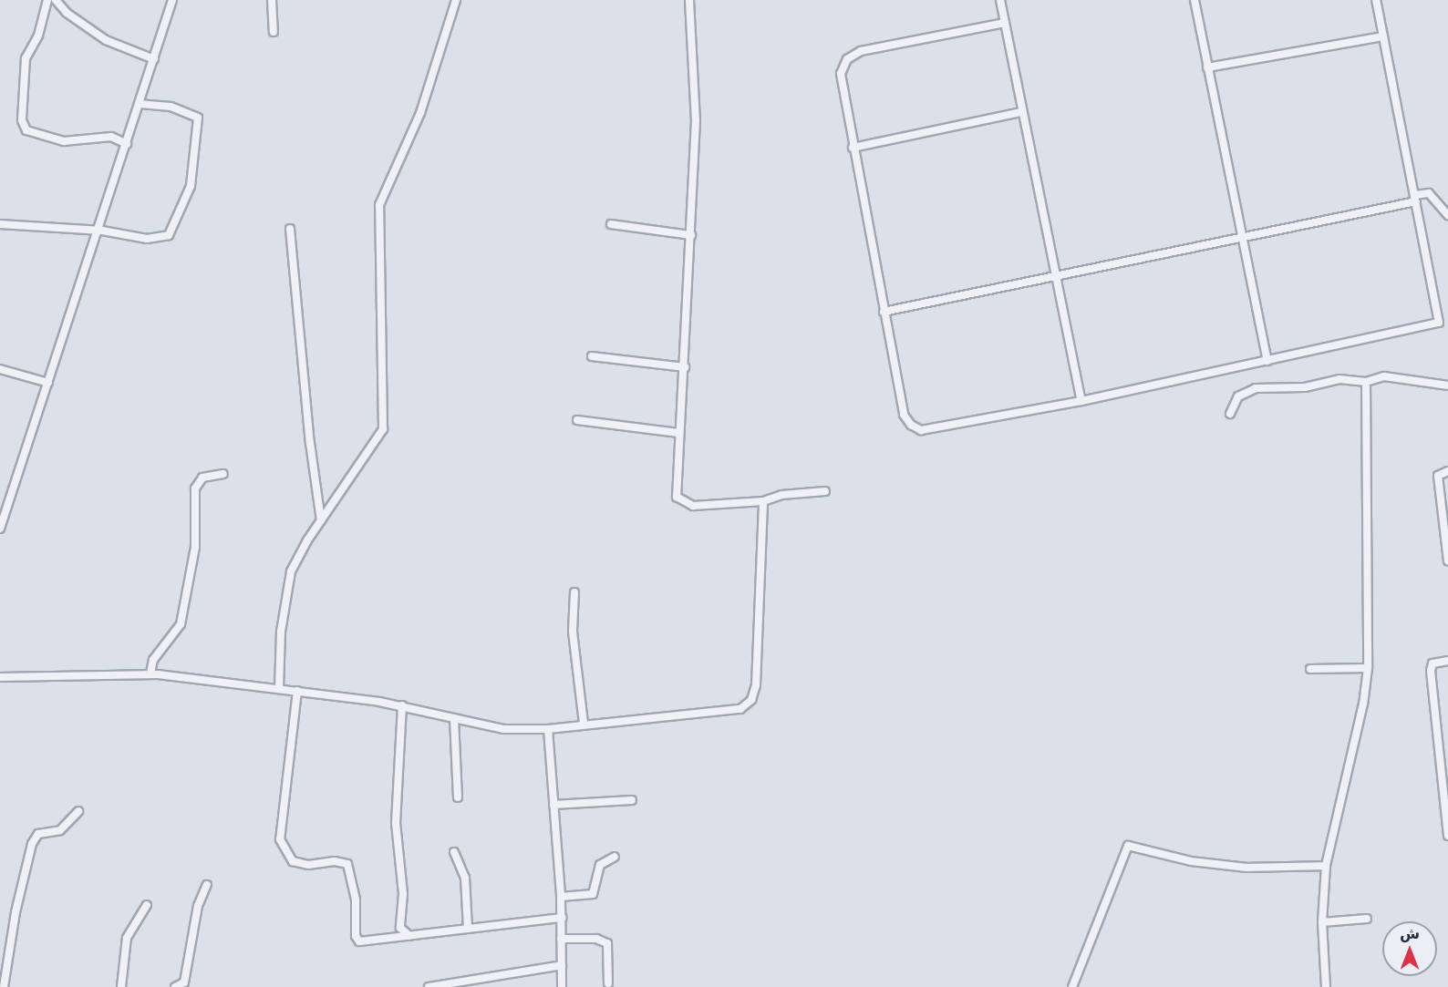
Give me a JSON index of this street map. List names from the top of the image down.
{
  "north": "top"
}
